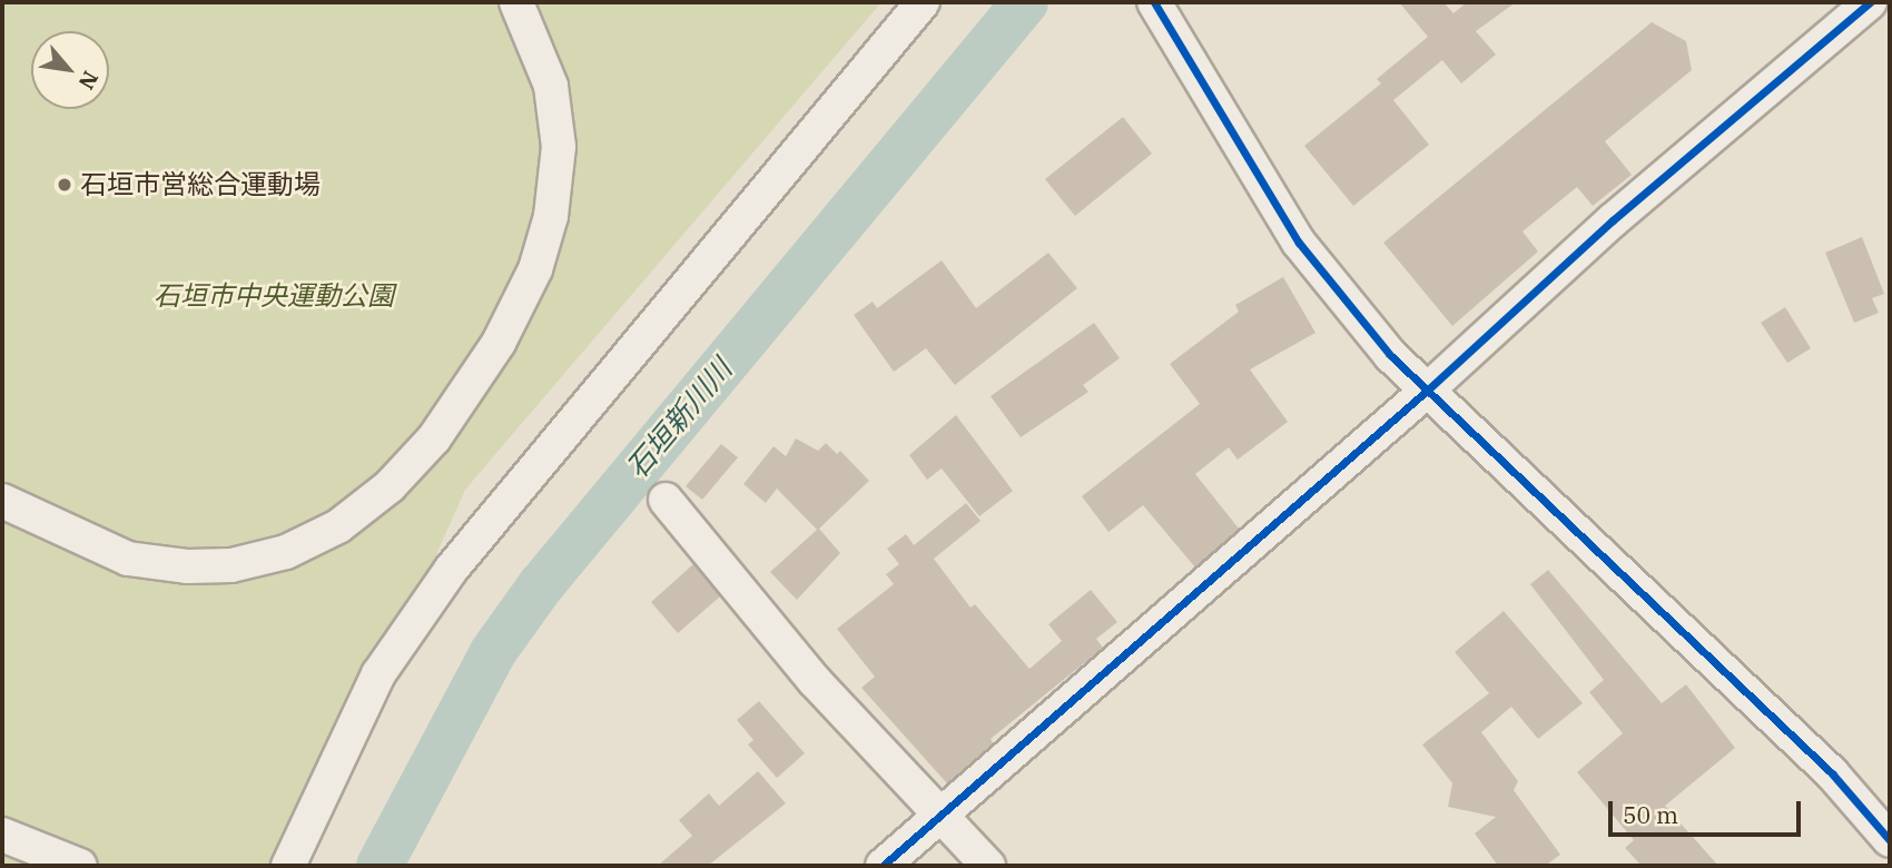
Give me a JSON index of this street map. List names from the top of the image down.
{
  "water": ["石垣新川川"],
  "parks": ["石垣市中央運動公園"],
  "places": ["石垣市営総合運動場"],
  "scale_bar": "50 m",
  "north": "bottom right"
}
